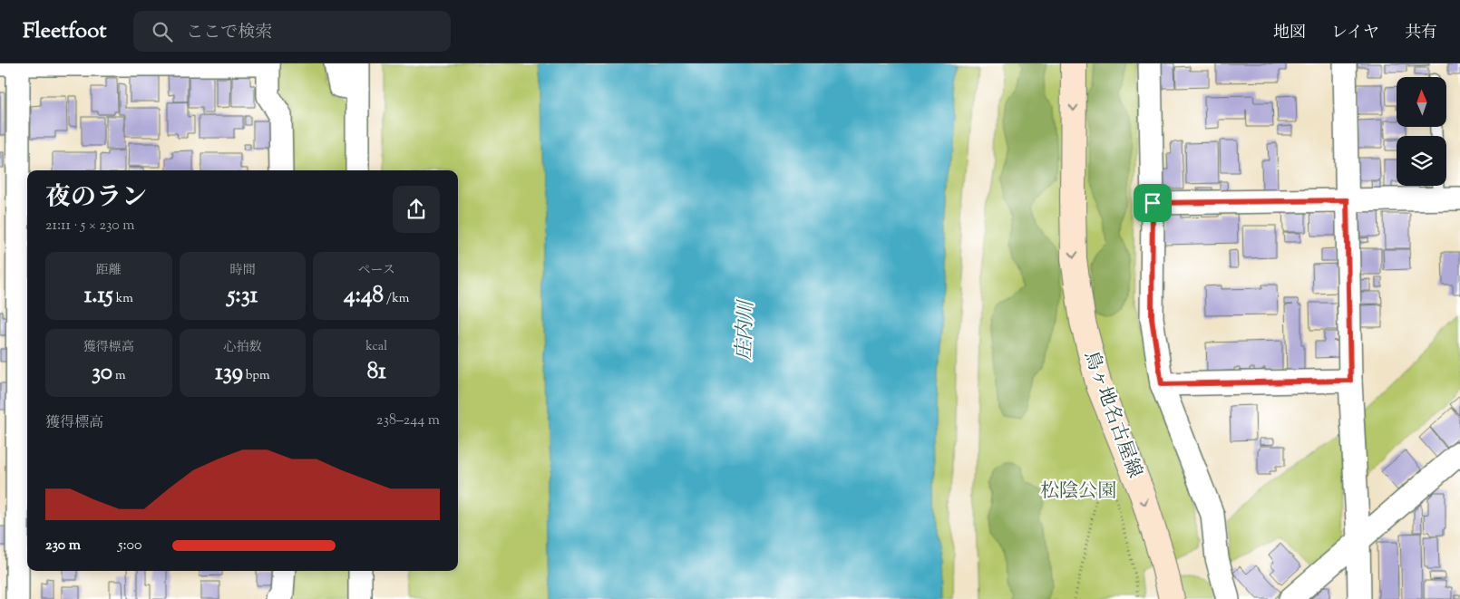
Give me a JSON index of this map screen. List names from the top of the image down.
{
  "streets": {
    "main road": ["鳥ヶ地名古屋線"]
  },
  "one_way": ["鳥ヶ地名古屋線"],
  "water": ["庄内川"],
  "parks": ["松陰公園"],
  "north": "top",
  "page": {
    "header": "Fleetfoot",
    "search": "ここで検索",
    "nav": ["地図", "レイヤ", "共有"],
    "heading": ["夜のラン", "21:11 · 5 × 230 m"],
    "stats": [
      ["距離", "1.15 km"],
      ["時間", "5:31"],
      ["ペース", "4:48 /km"],
      ["獲得標高", "30 m"],
      ["心拍数", "139 bpm"],
      ["kcal", "81"]
    ],
    "chart": ["獲得標高", "238–244 m"],
    "list": [
      {
        "name": "230 m",
        "note": "5:00"
      }
    ]
  }
}
